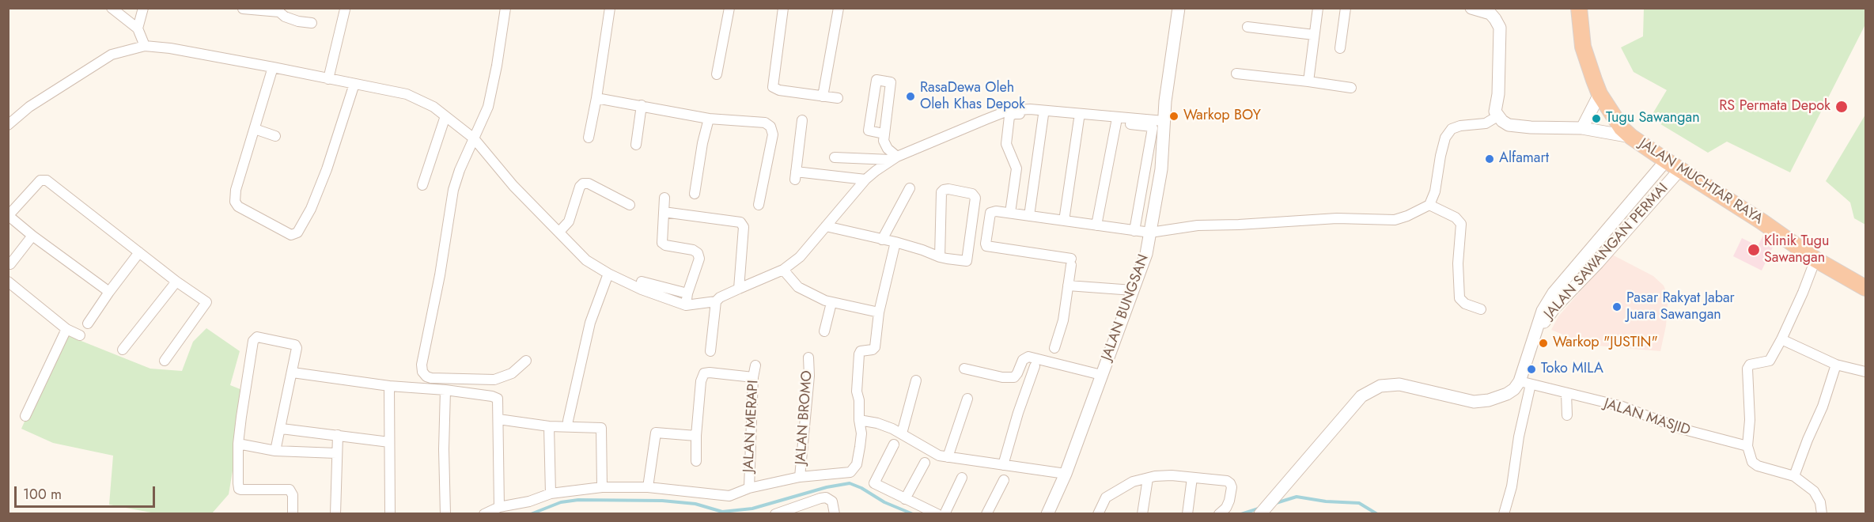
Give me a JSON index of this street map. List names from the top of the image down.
{
  "streets": {
    "highway": ["JALAN MUCHTAR RAYA"],
    "street": [
      "JALAN SAWANGAN PERMAI",
      "JALAN BUNGSAN",
      "JALAN BROMO",
      "JALAN MASJID",
      "JALAN MERAPI"
    ]
  },
  "crossings": [
    ["JALAN MUCHTAR RAYA", "JALAN SAWANGAN PERMAI"],
    ["JALAN SAWANGAN PERMAI", "JALAN MASJID"]
  ],
  "places": [
    "RasaDewa Oleh Oleh Khas Depok",
    "RS Permata Depok",
    "Warkop BOY",
    "Tugu Sawangan",
    "Alfamart",
    "Klinik Tugu Sawangan",
    "Pasar Rakyat Jabar Juara Sawangan",
    "Warkop \"JUSTIN\"",
    "Toko MILA"
  ],
  "scale_bar": "100 m"
}
